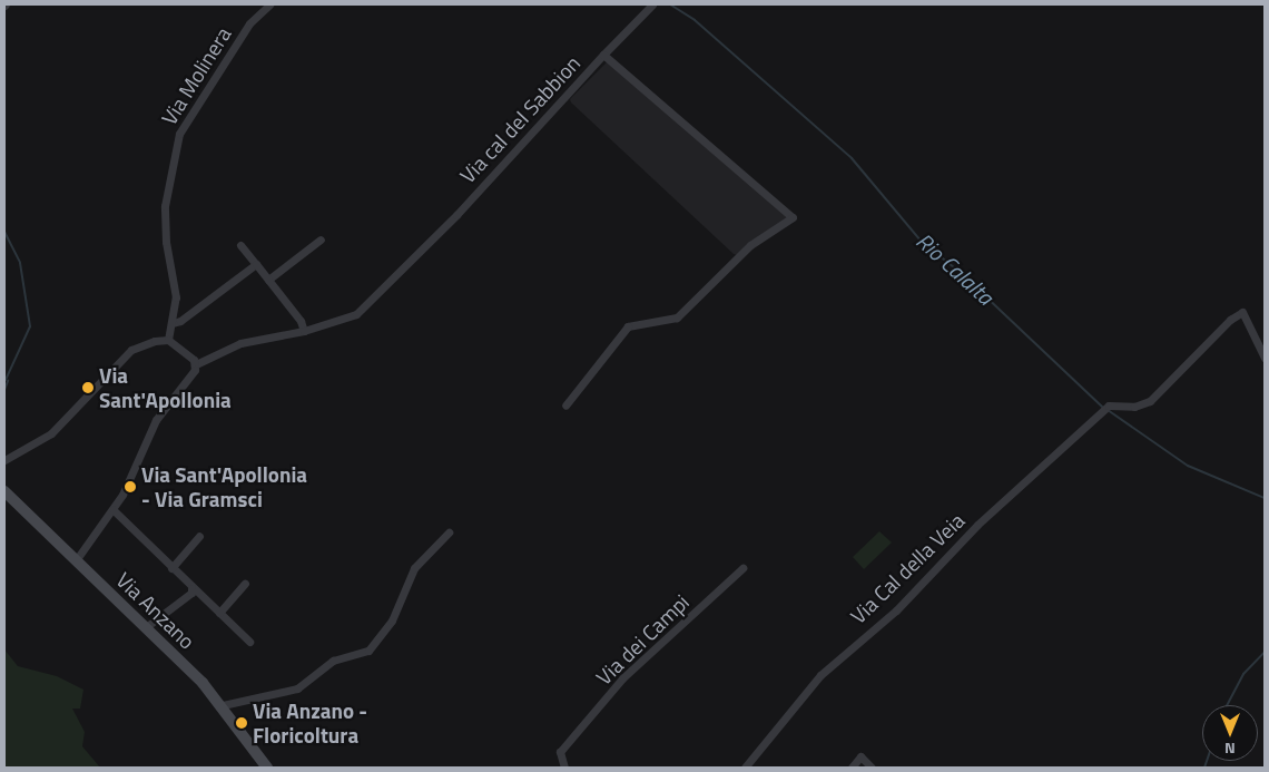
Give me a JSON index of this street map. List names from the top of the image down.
{
  "streets": {
    "main road": ["Via Anzano"],
    "street": [
      "Via Molinera",
      "Via cal del Sabbion",
      "Via Cal della Veia",
      "Via dei Campi"
    ]
  },
  "water": ["Rio Calalta"],
  "places": ["Via Sant'Apollonia", "Via Sant'Apollonia - Via Gramsci", "Via Anzano - Floricoltura"],
  "north": "bottom"
}
